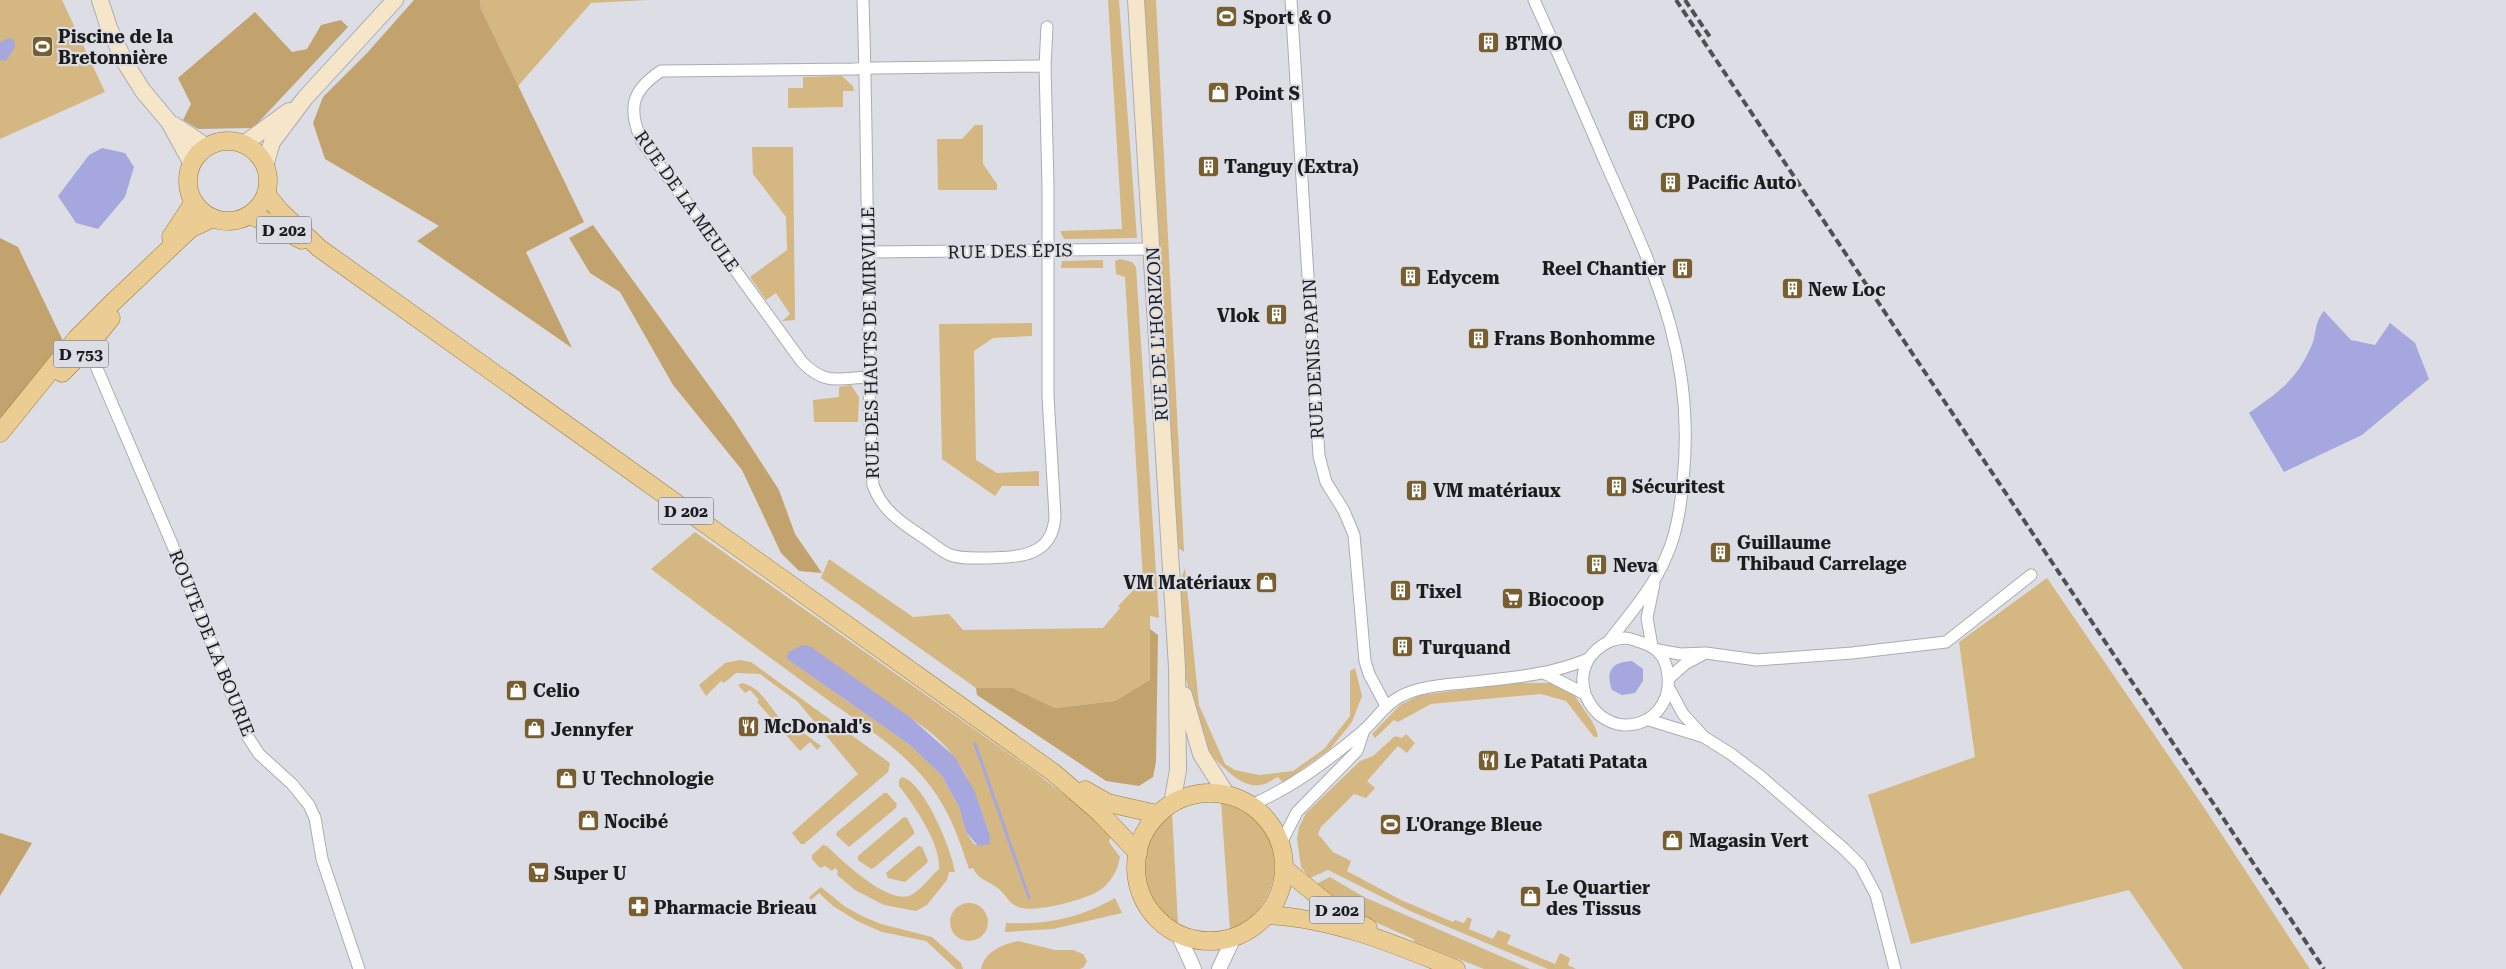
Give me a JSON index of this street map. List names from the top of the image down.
{
  "streets": {
    "main road": ["D 202", "RUE DE L'HORIZON", "D 753"],
    "street": [
      "RUE DE LA MEULE",
      "RUE DES ÉPIS",
      "RUE DES HAUTS DE MIRVILLE",
      "RUE DENIS PAPIN",
      "ROUTE DE LA BOURIE"
    ]
  },
  "crossings": [
    ["RUE DE LA MEULE", "RUE DES HAUTS DE MIRVILLE"],
    ["D 202", "D 753"],
    ["RUE DES ÉPIS", "RUE DE L'HORIZON"],
    ["RUE DES ÉPIS", "RUE DES HAUTS DE MIRVILLE"],
    ["D 753", "ROUTE DE LA BOURIE"]
  ],
  "places": {
    "sports": ["Sport & O", "Piscine de la Bretonnière", "L'Orange Bleue"],
    "building": [
      "BTMO",
      "CPO",
      "Tanguy (Extra)",
      "Pacific Auto",
      "Reel Chantier",
      "Edycem",
      "New Loc",
      "Vlok",
      "Frans Bonhomme",
      "Sécuritest",
      "VM matériaux",
      "Guillaume Thibaud Carrelage",
      "Neva",
      "Tixel",
      "Turquand"
    ],
    "shop": [
      "Point S",
      "VM Matériaux",
      "Celio",
      "Jennyfer",
      "U Technologie",
      "Nocibé",
      "Magasin Vert",
      "Le Quartier des Tissus"
    ],
    "supermarket": ["Biocoop", "Super U"],
    "restaurant": ["McDonald's", "Le Patati Patata"],
    "pharmacy": ["Pharmacie Brieau"]
  }
}
